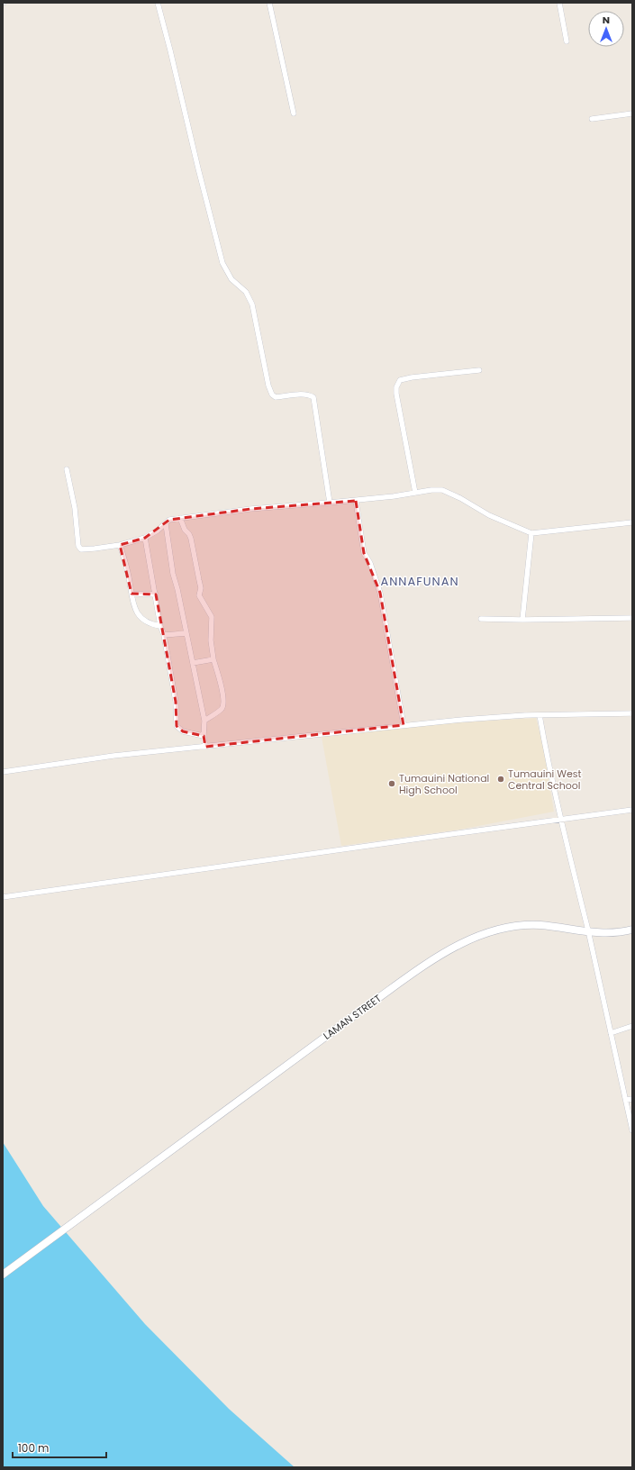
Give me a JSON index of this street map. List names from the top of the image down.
{
  "streets": {
    "main road": ["LAMAN STREET"]
  },
  "districts": ["ANNAFUNAN"],
  "places": ["Tumauini West Central School", "Tumauini National High School"],
  "scale_bar": "100 m",
  "north": "top"
}
